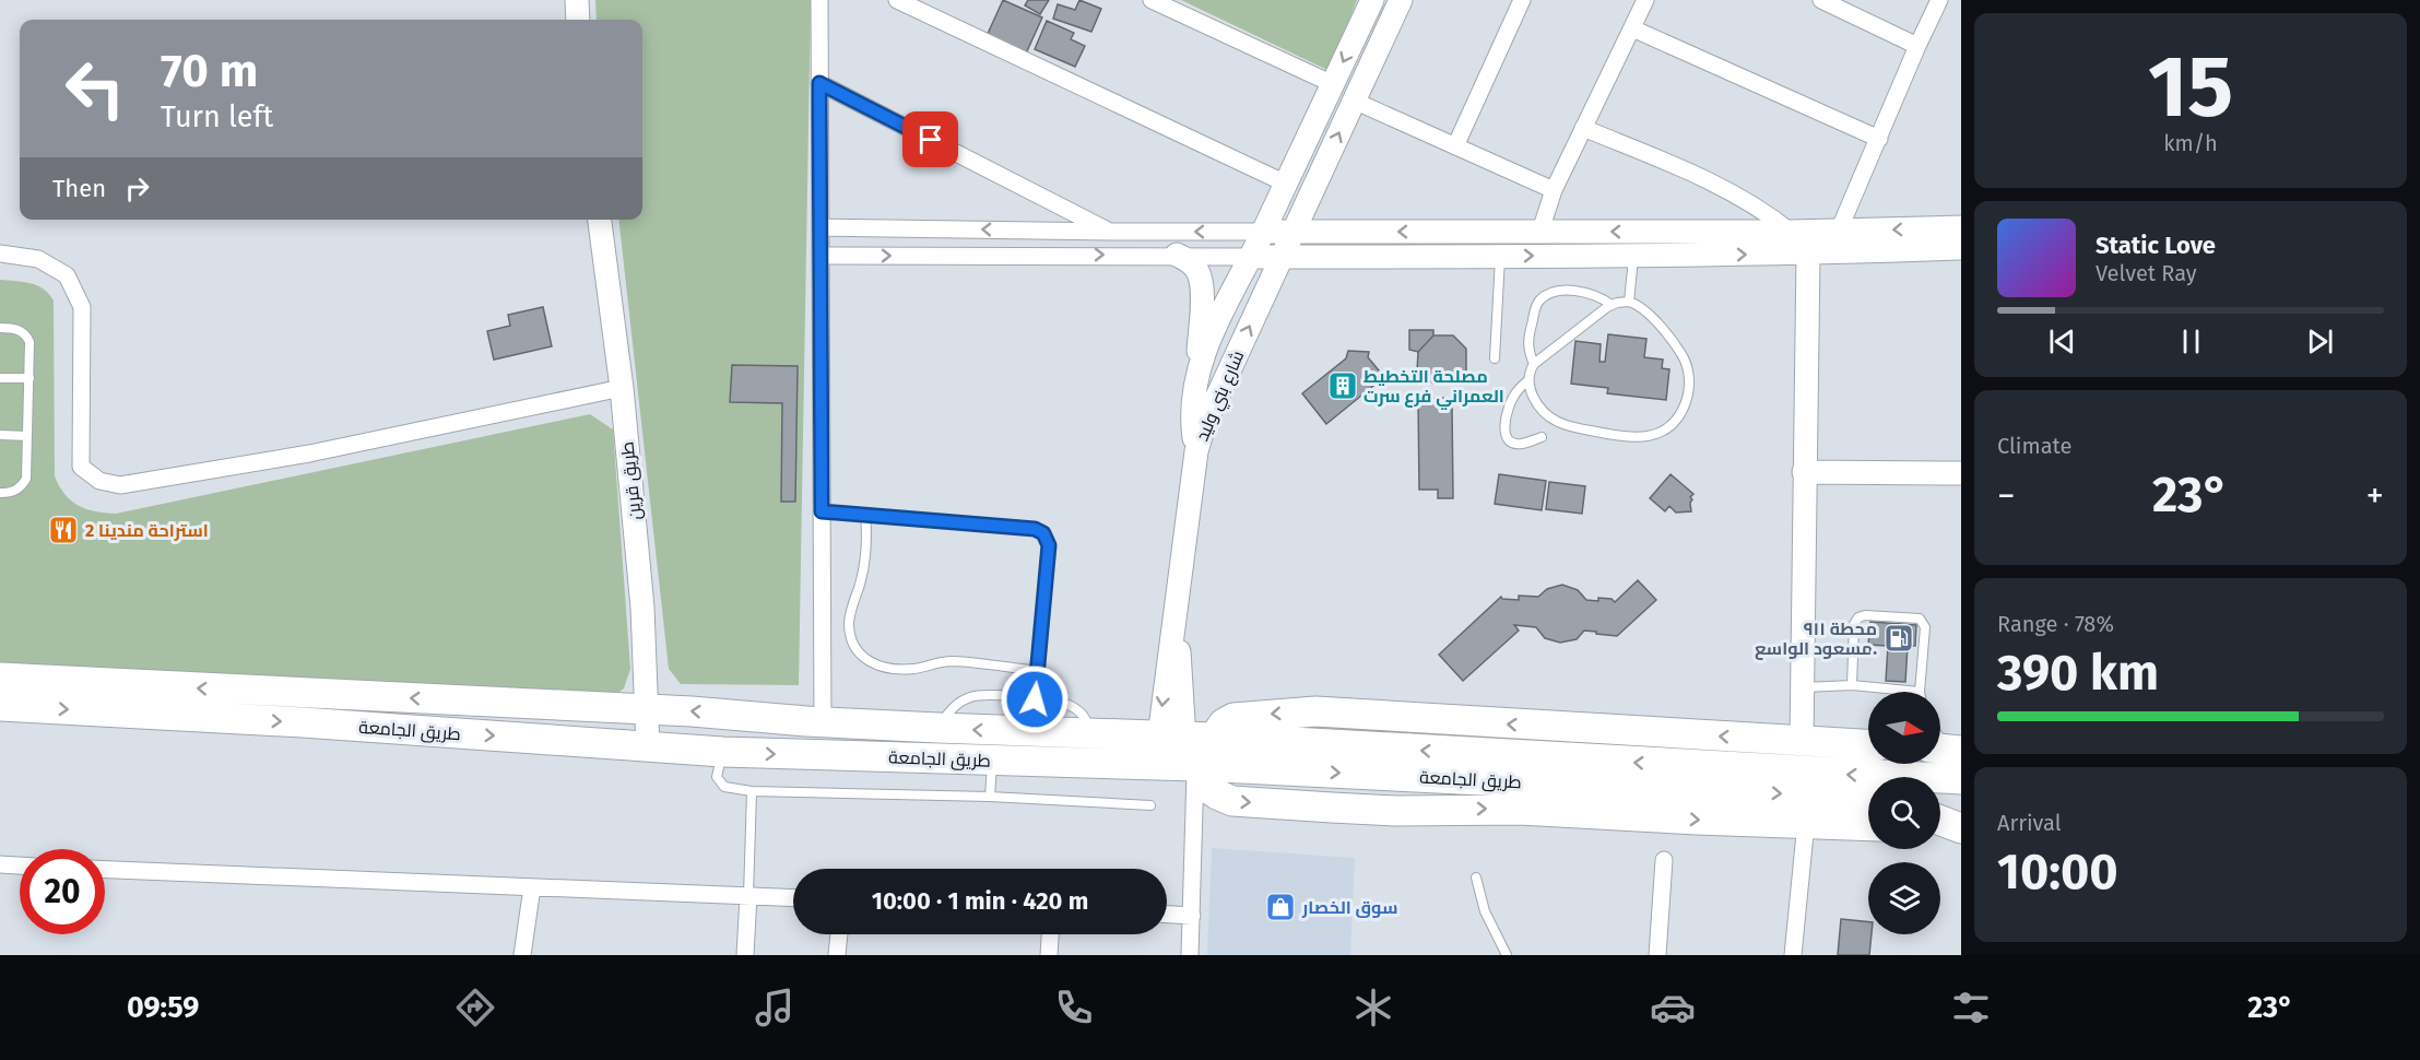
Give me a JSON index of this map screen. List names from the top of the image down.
{
  "streets": {
    "highway": ["طريق الجامعة"],
    "street": ["شارع بني وليد", "طريق قرين"]
  },
  "crossings": [
    ["طريق قرين", "طريق الجامعة"]
  ],
  "places": {
    "building": ["مصلحة التخطيط العمراني فرع سرت"],
    "restaurant": ["استراحة مندينا 2"],
    "fuel station": ["محطة ٩١١ مسعود الواسع."],
    "shop": ["سوق الخصار"]
  },
  "north": "right",
  "page": {
    "tile": [
      ["15", "km/h"],
      "Climate",
      ["Range · 78%", "390 km"],
      ["Arrival", "10:00"]
    ],
    "turn": ["70 m", "Turn left"],
    "then": "Then",
    "song": ["Static Love", "Velvet Ray"],
    "heat": ["−", "23°", "+"],
    "limit": "20",
    "trip": "10:00 · 1 min · 420 m",
    "tabs": ["09:59", "23°"]
  }
}
